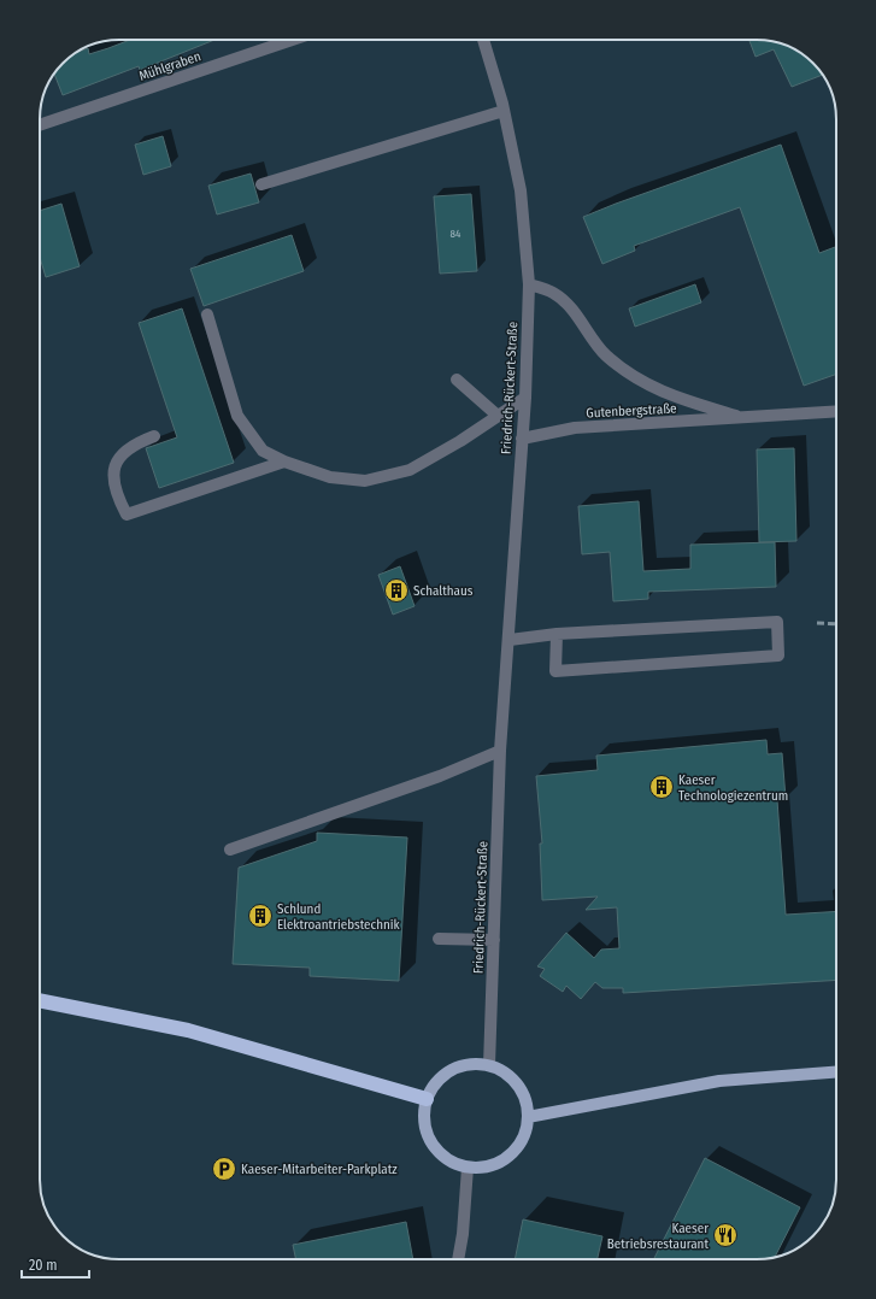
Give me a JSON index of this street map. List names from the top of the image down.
{
  "streets": {
    "street": ["Mühlgraben", "Friedrich-Rückert-Straße", "Gutenbergstraße"]
  },
  "crossings": [
    ["Friedrich-Rückert-Straße", "Gutenbergstraße"]
  ],
  "places": {
    "building": ["Schalthaus", "Kaeser Technologiezentrum", "Schlund Elektroantriebstechnik"],
    "parking": ["Kaeser-Mitarbeiter-Parkplatz"],
    "restaurant": ["Kaeser Betriebsrestaurant"]
  },
  "house_numbers": ["84"],
  "scale_bar": "20 m"
}
